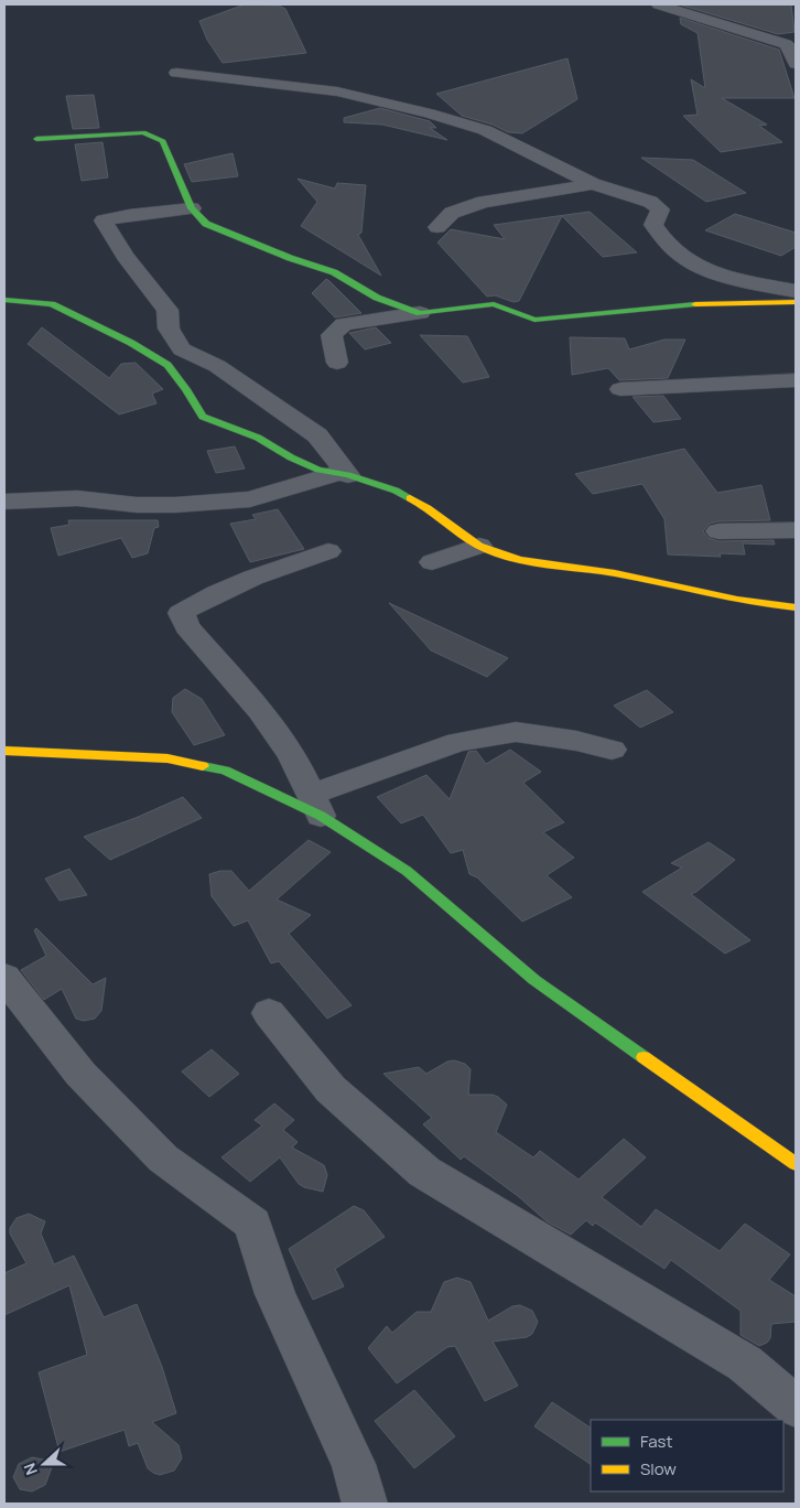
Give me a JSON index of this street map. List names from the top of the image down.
{
  "legend": ["Fast", "Slow"],
  "north": "left"
}
